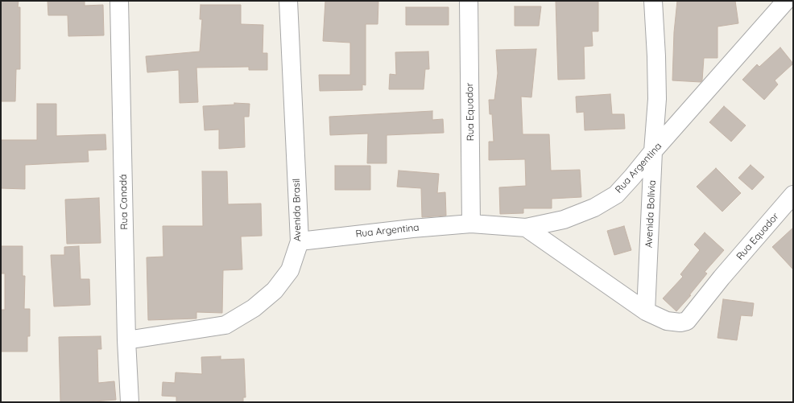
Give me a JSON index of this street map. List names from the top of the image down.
{
  "streets": {
    "street": [
      "Rua Equador",
      "Rua Argentina",
      "Rua Canadá",
      "Avenida Brasil",
      "Avenida Bolívia"
    ]
  },
  "crossings": [
    ["Rua Equador", "Rua Argentina"],
    ["Rua Equador", "Avenida Bolívia"],
    ["Rua Argentina", "Avenida Brasil"],
    ["Rua Argentina", "Avenida Bolívia"],
    ["Rua Canadá", "Avenida Brasil"]
  ]
}
